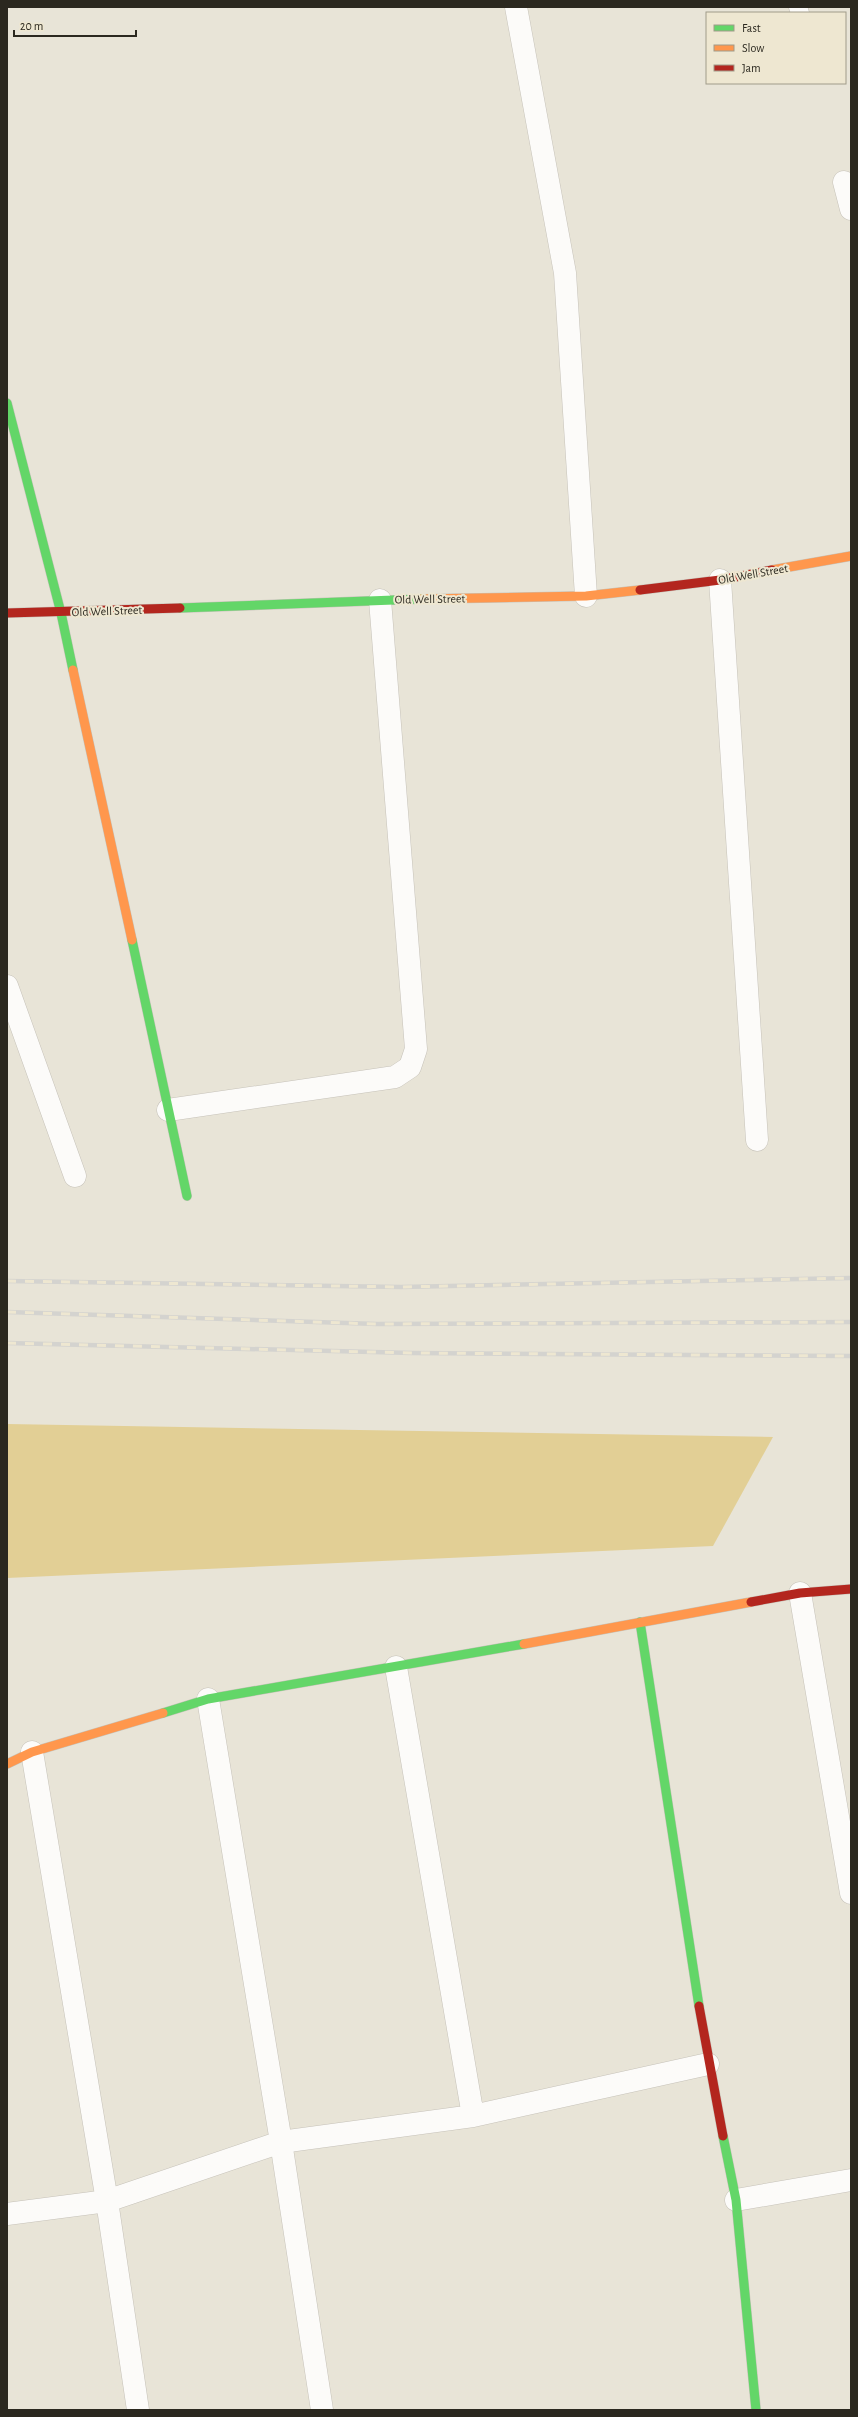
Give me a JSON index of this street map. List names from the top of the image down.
{
  "streets": {
    "street": ["Old Well Street"]
  },
  "legend": ["Fast", "Slow", "Jam"],
  "scale_bar": "20 m"
}
